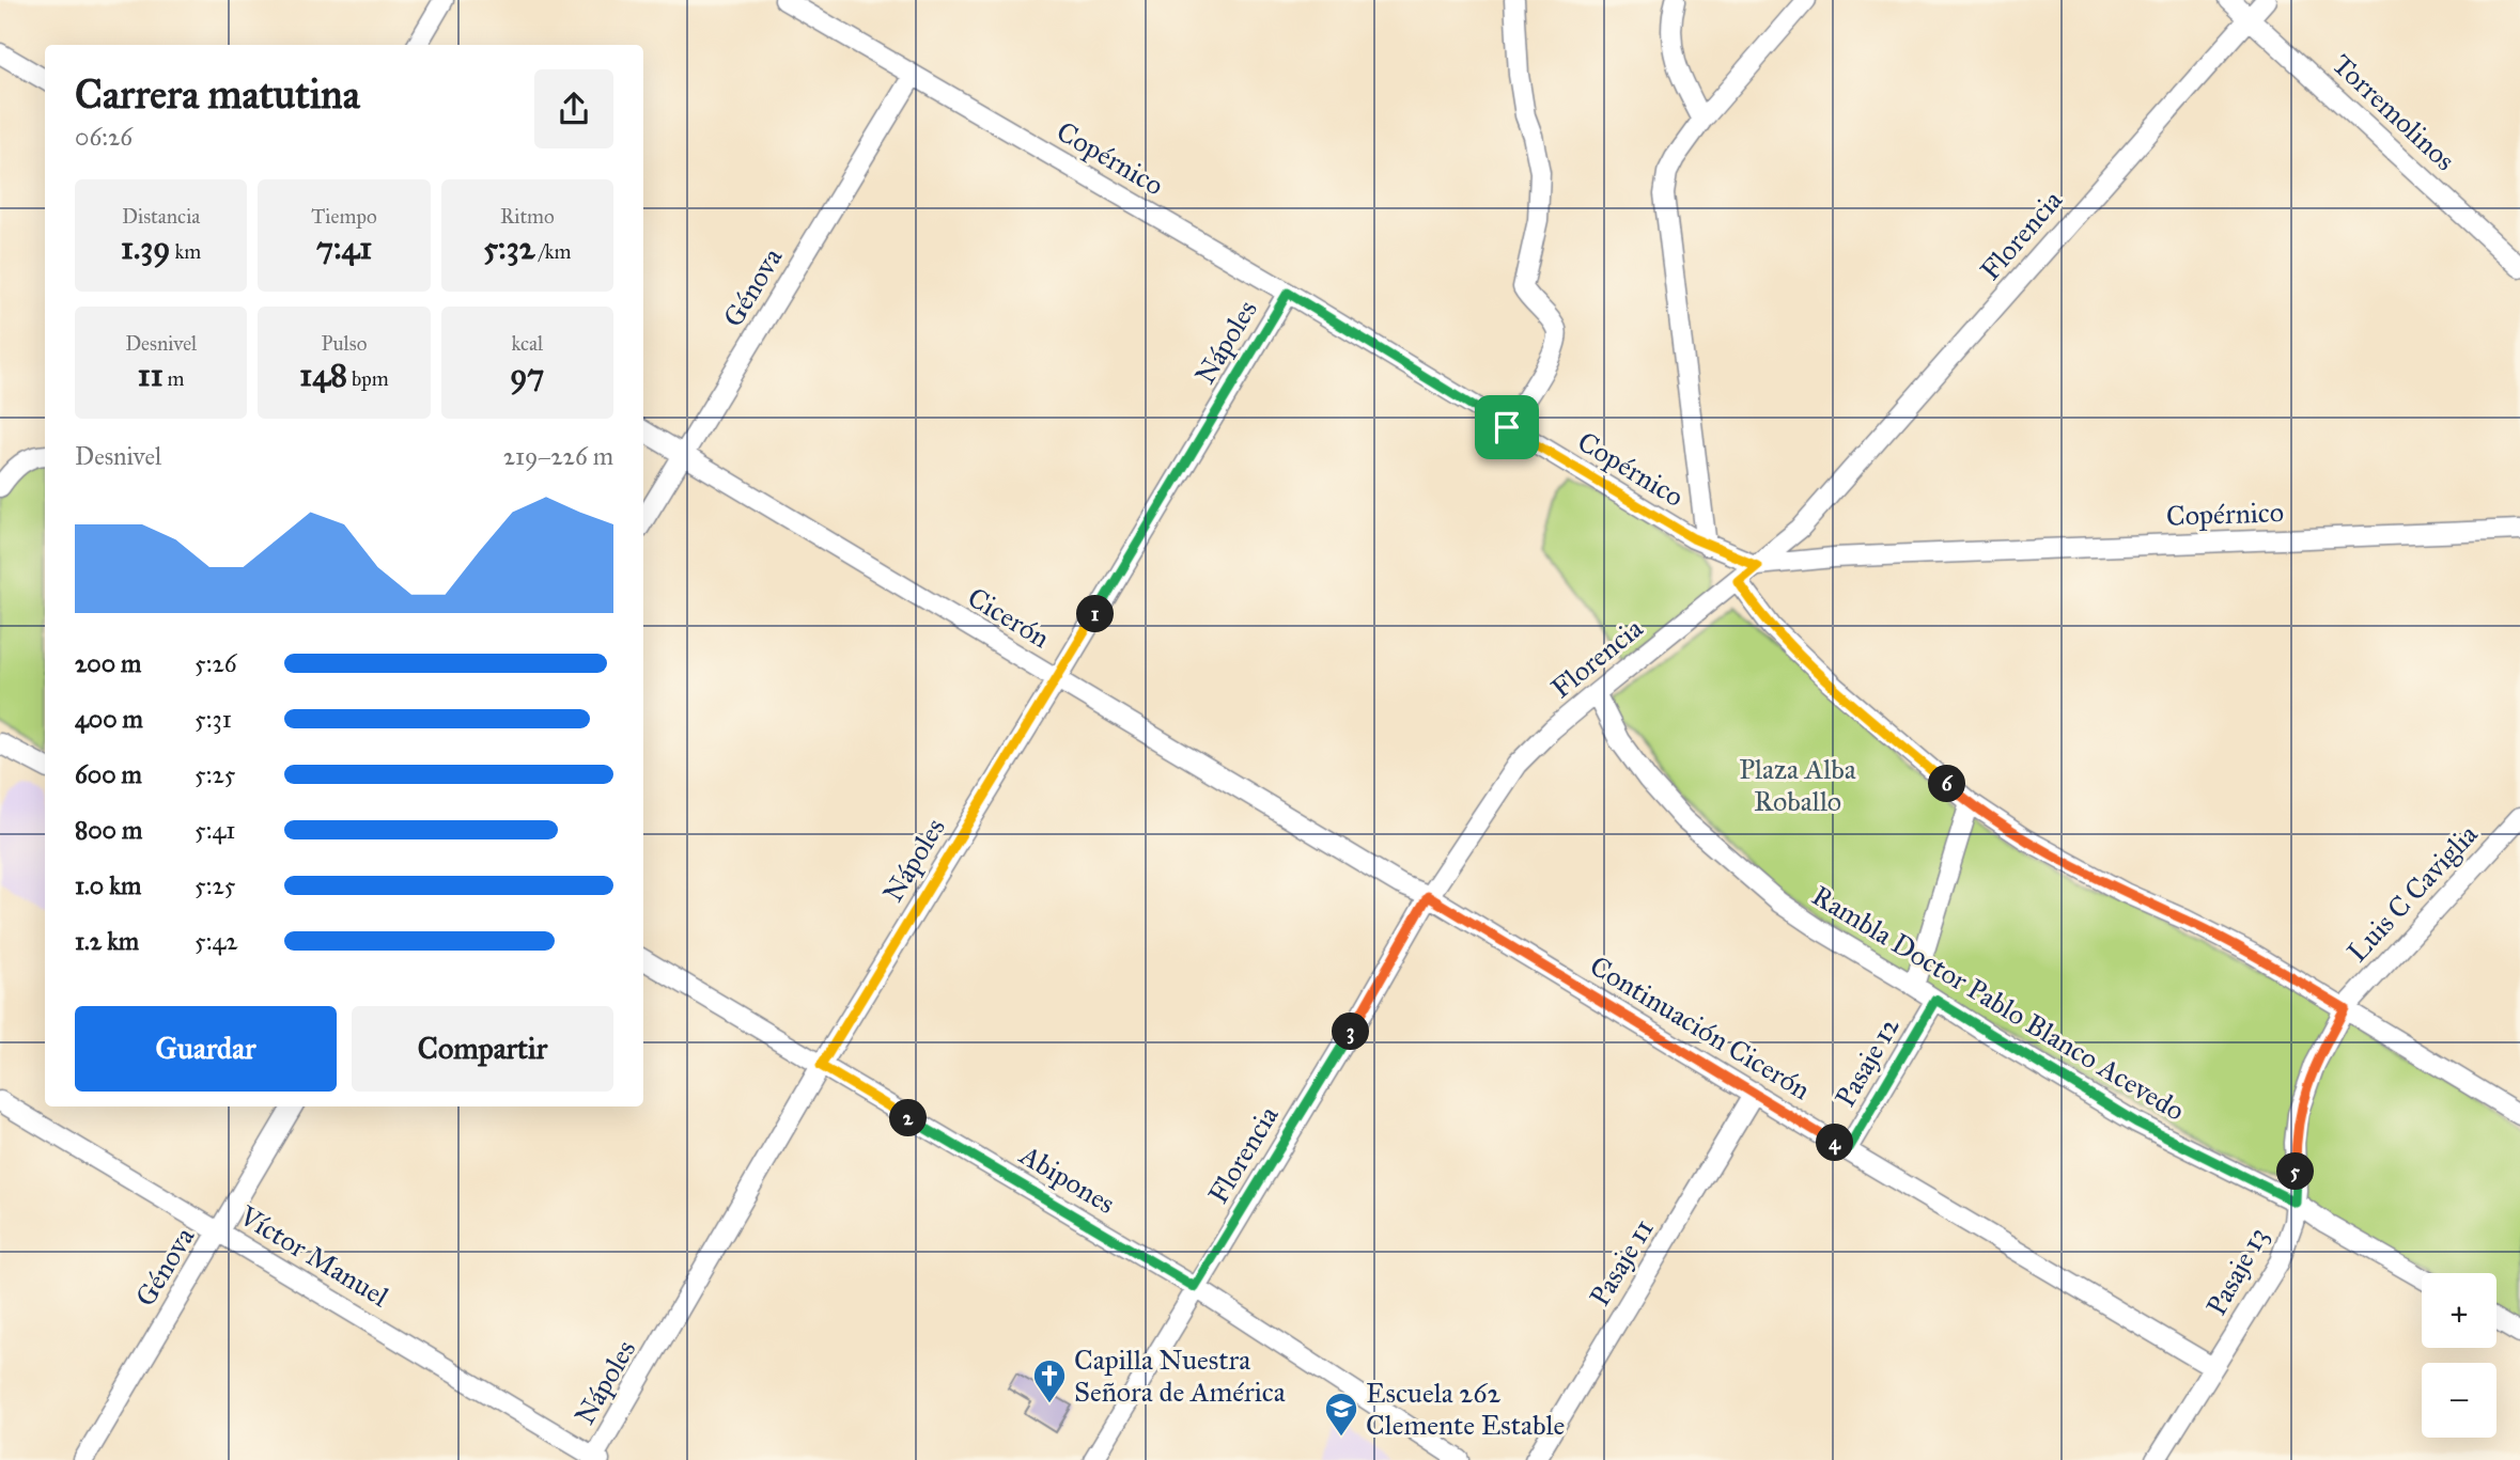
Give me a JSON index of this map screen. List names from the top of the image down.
{
  "streets": {
    "street": [
      "Torremolinos",
      "Copérnico",
      "Florencia",
      "Génova",
      "Nápoles",
      "Cicerón",
      "Luis C Caviglia",
      "Rambla Doctor Pablo Blanco Acevedo",
      "Continuación Cicerón",
      "Pasaje 12",
      "Abipones",
      "Víctor Manuel",
      "Pasaje 11",
      "Pasaje 13"
    ]
  },
  "crossings": [
    ["Torremolinos", "Florencia"],
    ["Copérnico", "Florencia"],
    ["Copérnico", "Génova"],
    ["Copérnico", "Nápoles"],
    ["Florencia", "Cicerón"],
    ["Florencia", "Rambla Doctor Pablo Blanco Acevedo"],
    ["Florencia", "Continuación Cicerón"],
    ["Florencia", "Abipones"],
    ["Génova", "Cicerón"],
    ["Génova", "Víctor Manuel"],
    ["Nápoles", "Cicerón"],
    ["Nápoles", "Abipones"],
    ["Nápoles", "Víctor Manuel"],
    ["Cicerón", "Continuación Cicerón"],
    ["Luis C Caviglia", "Pasaje 13"],
    ["Rambla Doctor Pablo Blanco Acevedo", "Pasaje 12"],
    ["Rambla Doctor Pablo Blanco Acevedo", "Pasaje 13"],
    ["Continuación Cicerón", "Pasaje 12"],
    ["Continuación Cicerón", "Pasaje 11"],
    ["Continuación Cicerón", "Pasaje 13"]
  ],
  "parks": ["Plaza Alba Roballo"],
  "places": {
    "church": ["Capilla Nuestra Señora de América"],
    "school or university": ["Escuela 262 Clemente Estable"]
  },
  "page": {
    "heading": ["Carrera matutina", "06:26"],
    "stats": [
      ["Distancia", "1.39 km"],
      ["Tiempo", "7:41"],
      ["Ritmo", "5:32 /km"],
      ["Desnivel", "11 m"],
      ["Pulso", "148 bpm"],
      ["kcal", "97"]
    ],
    "chart": ["Desnivel", "219–226 m"],
    "pins": [
      "1",
      "6",
      "3",
      "2",
      "4",
      "5"
    ],
    "list": [
      {
        "name": "200 m",
        "note": "5:26"
      },
      {
        "name": "400 m",
        "note": "5:31"
      },
      {
        "name": "600 m",
        "note": "5:25"
      },
      {
        "name": "800 m",
        "note": "5:41"
      },
      {
        "name": "1.0 km",
        "note": "5:25"
      },
      {
        "name": "1.2 km",
        "note": "5:42"
      }
    ],
    "buttons": ["Guardar", "Compartir"],
    "map_buttons": ["+", "−"]
  }
}
